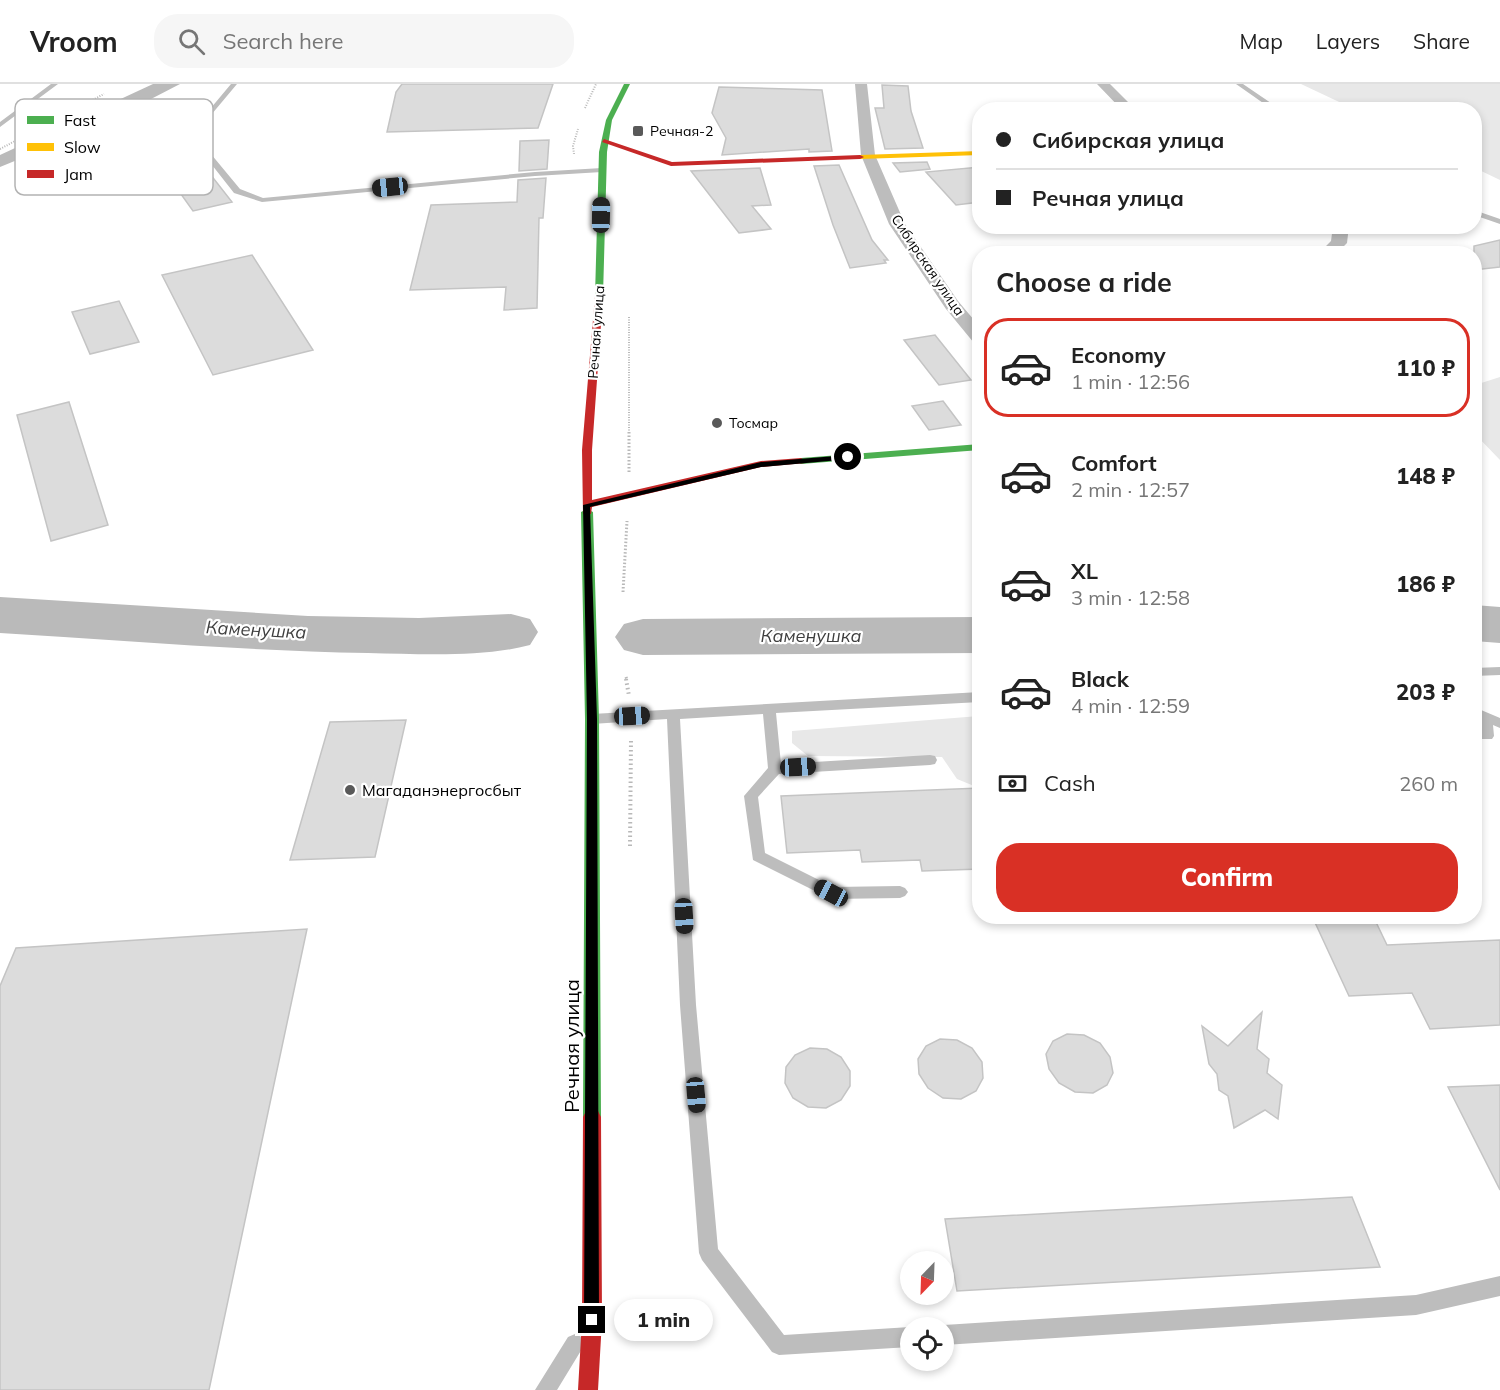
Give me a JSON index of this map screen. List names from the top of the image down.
{
  "streets": {
    "main road": ["Речная улица"],
    "street": ["Сибирская улица"]
  },
  "water": ["Каменушка"],
  "places": {
    "transit": ["Речная-2"],
    "other": ["Тосмар", "Магаданэнергосбыт"]
  },
  "legend": ["Fast", "Slow", "Jam"],
  "north": "bottom left",
  "page": {
    "header": "Vroom",
    "search": "Search here",
    "nav": ["Map", "Layers", "Share"],
    "banner": ["Сибирская улица", "Речная улица"],
    "heading": "Choose a ride",
    "list": [
      {
        "name": "Economy",
        "note": "1 min · 12:56",
        "value": "110 ₽"
      },
      {
        "name": "Comfort",
        "note": "2 min · 12:57",
        "value": "148 ₽"
      },
      {
        "name": "XL",
        "note": "3 min · 12:58",
        "value": "186 ₽"
      },
      {
        "name": "Black",
        "note": "4 min · 12:59",
        "value": "203 ₽"
      }
    ],
    "pay": ["Cash", "260 m"],
    "buttons": "Confirm",
    "bubble": "1 min"
  }
}
